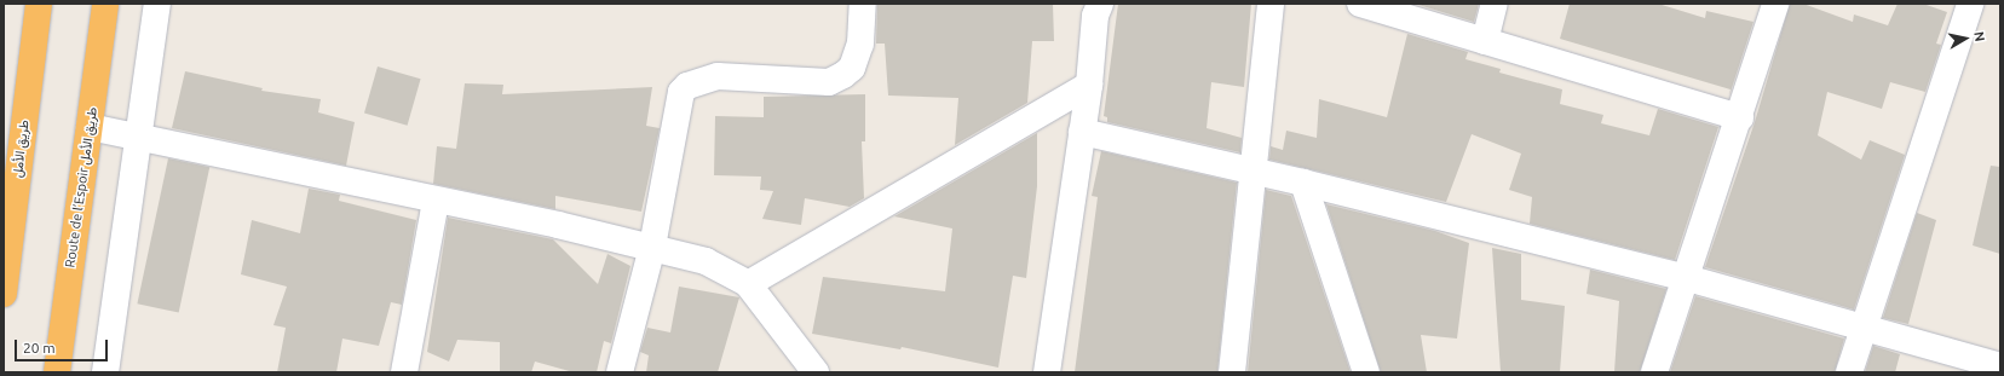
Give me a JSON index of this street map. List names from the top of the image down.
{
  "streets": {
    "highway": ["طريق الأمل", "Route de l’Espoir طريق الأمل"]
  },
  "scale_bar": "20 m",
  "north": "right"
}
